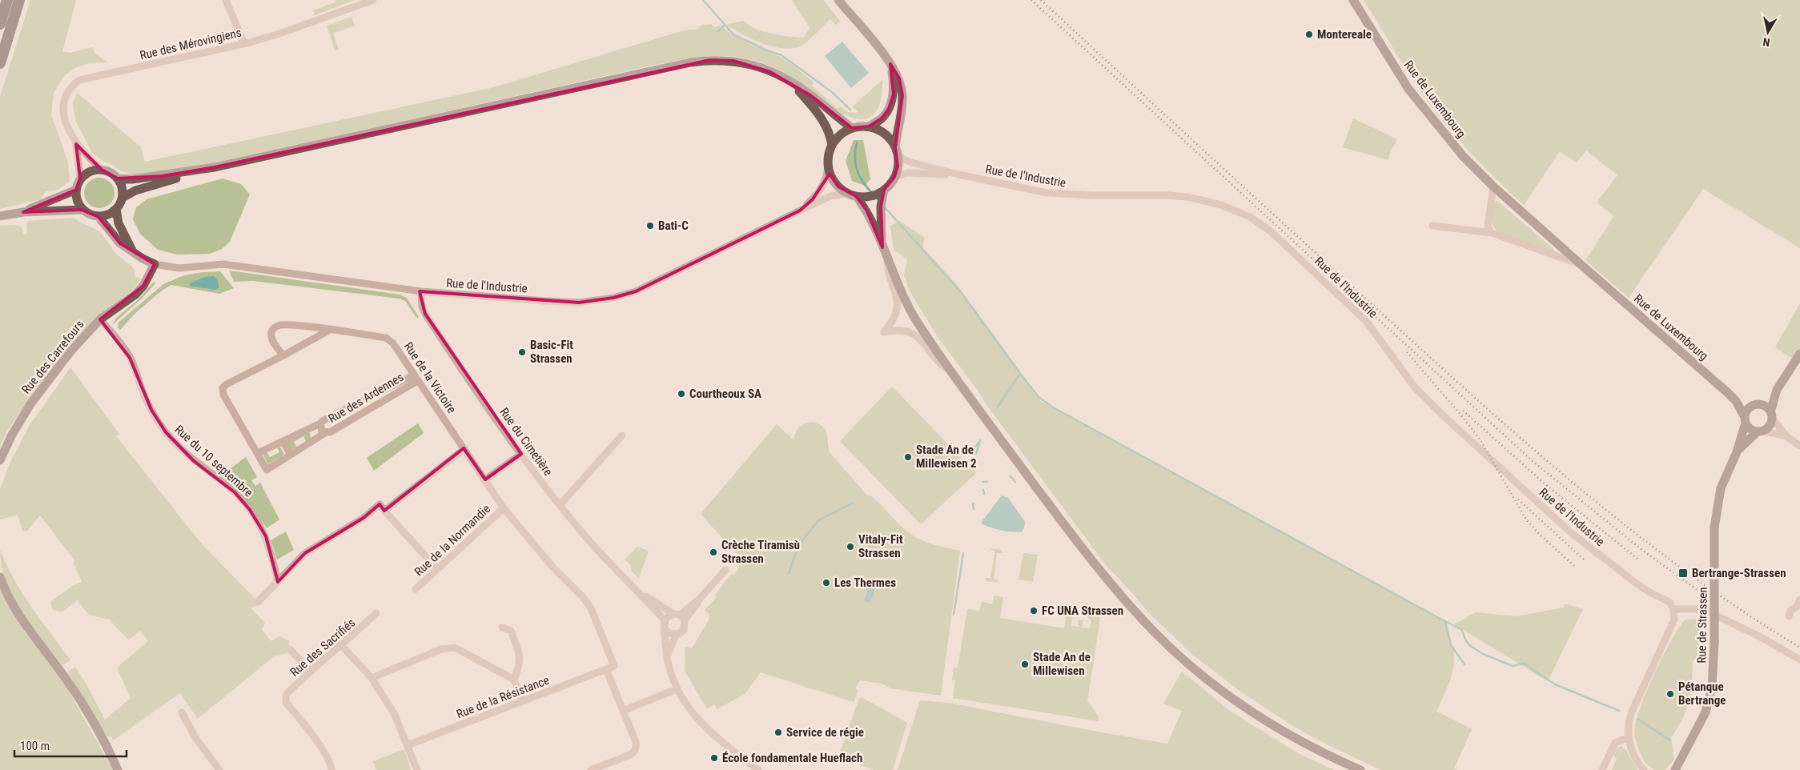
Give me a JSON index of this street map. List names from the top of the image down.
{
  "streets": {
    "main road": ["Rue de Luxembourg", "Rue des Carrefours", "Rue de Strassen"],
    "street": [
      "Rue des Mérovingiens",
      "Rue de l'Industrie",
      "Rue de la Victoire",
      "Rue des Ardennes",
      "Rue du Cimetière",
      "Rue du 10 septembre",
      "Rue de la Normandie",
      "Rue des Sacrifiés",
      "Rue de la Résistance"
    ]
  },
  "crossings": [
    ["Rue de Luxembourg", "Rue de Strassen"],
    ["Rue de l'Industrie", "Rue des Carrefours"],
    ["Rue de l'Industrie", "Rue du Cimetière"],
    ["Rue des Carrefours", "Rue du 10 septembre"],
    ["Rue de la Victoire", "Rue des Ardennes"],
    ["Rue de la Victoire", "Rue de la Normandie"],
    ["Rue de la Victoire", "Rue de la Résistance"]
  ],
  "places": {
    "other": [
      "Montereale",
      "Bati-C",
      "Basic-Fit Strassen",
      "Courtheoux SA",
      "Stade An de Millewisen 2",
      "Vitaly-Fit Strassen",
      "Crèche Tiramisù Strassen",
      "Les Thermes",
      "FC UNA Strassen",
      "Stade An de Millewisen",
      "Pétanque Bertrange",
      "Service de régie",
      "École fondamentale Hueflach"
    ],
    "transit": ["Bertrange-Strassen"]
  },
  "scale_bar": "100 m",
  "north": "bottom"
}
